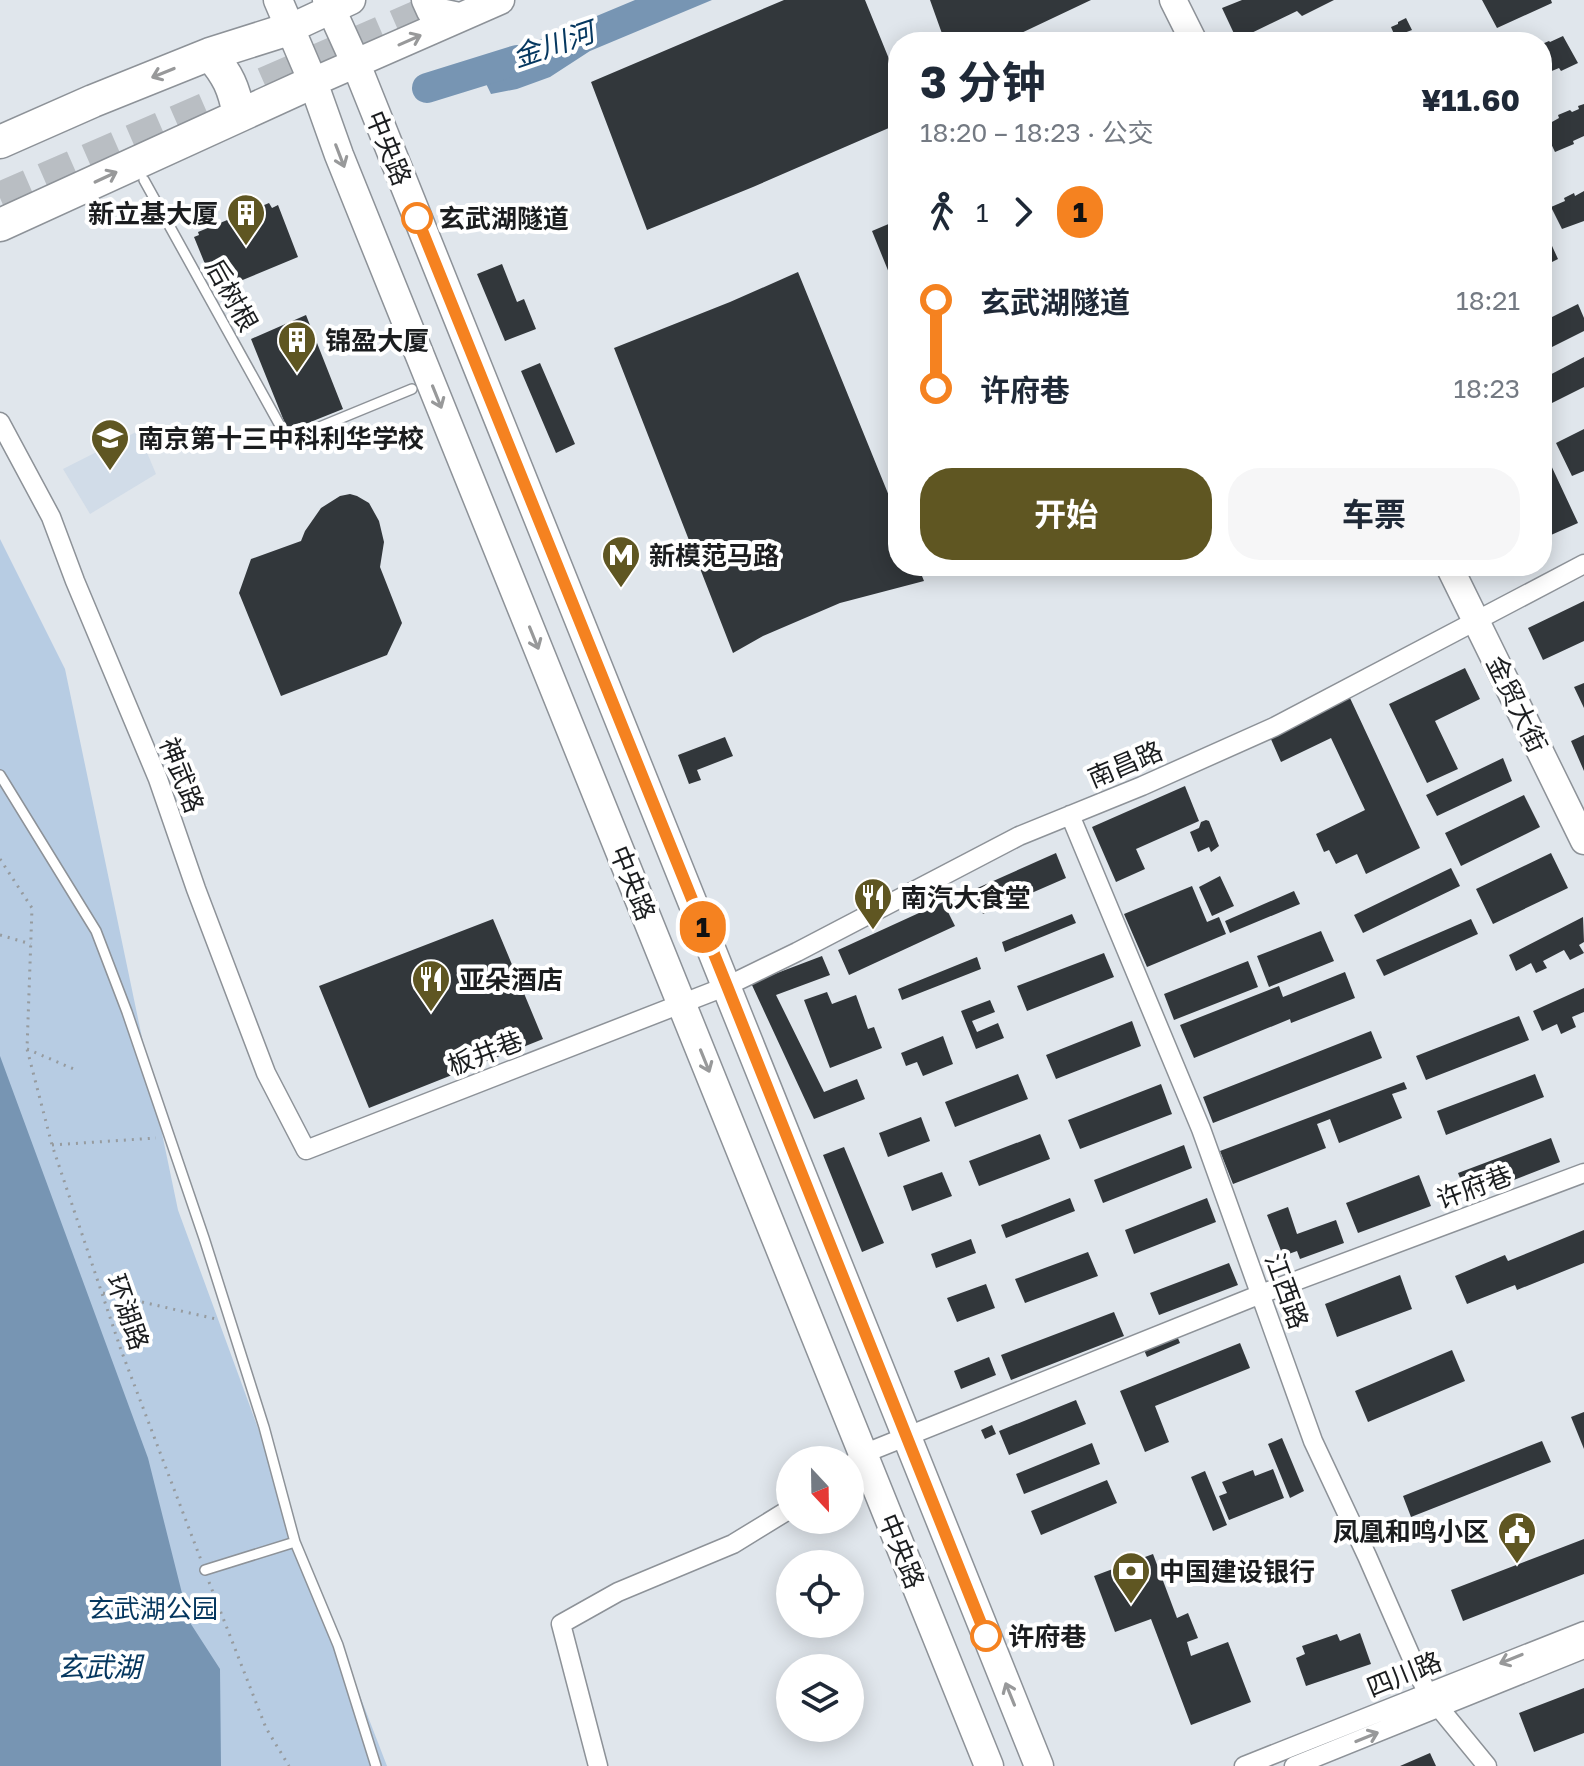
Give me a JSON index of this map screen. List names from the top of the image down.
{
  "streets": {
    "main road": ["中央路"],
    "street": [
      "金贸大街",
      "南昌路",
      "神武路",
      "板井巷",
      "许府巷",
      "江西路",
      "四川路"
    ],
    "lane": ["后树根"],
    "path": ["环湖路"]
  },
  "crossings": [
    ["中央路", "南昌路"],
    ["中央路", "板井巷"],
    ["中央路", "许府巷"],
    ["金贸大街", "南昌路"],
    ["南昌路", "板井巷"],
    ["南昌路", "江西路"],
    ["神武路", "板井巷"],
    ["许府巷", "江西路"],
    ["江西路", "四川路"]
  ],
  "water": ["金川河", "玄武湖"],
  "parks": ["玄武湖公园"],
  "places": {
    "other": ["玄武湖隧道", "许府巷"],
    "building": ["新立基大厦", "锦盈大厦"],
    "school or university": ["南京第十三中科利华学校"],
    "metro station": ["新模范马路"],
    "restaurant": ["南汽大食堂", "亚朵酒店"],
    "public building": ["凤凰和鸣小区"],
    "bank": ["中国建设银行"]
  },
  "lines": ["bus line 1"],
  "north": "bottom",
  "page": {
    "on_map": "1",
    "heading": ["3 分钟", "18:20 – 18:23 · 公交", "¥11.60"],
    "legs": ["1", "1"],
    "list": [
      {
        "name": "玄武湖隧道",
        "value": "18:21"
      },
      {
        "name": "许府巷",
        "value": "18:23"
      }
    ],
    "buttons": ["开始", "车票"]
  }
}
